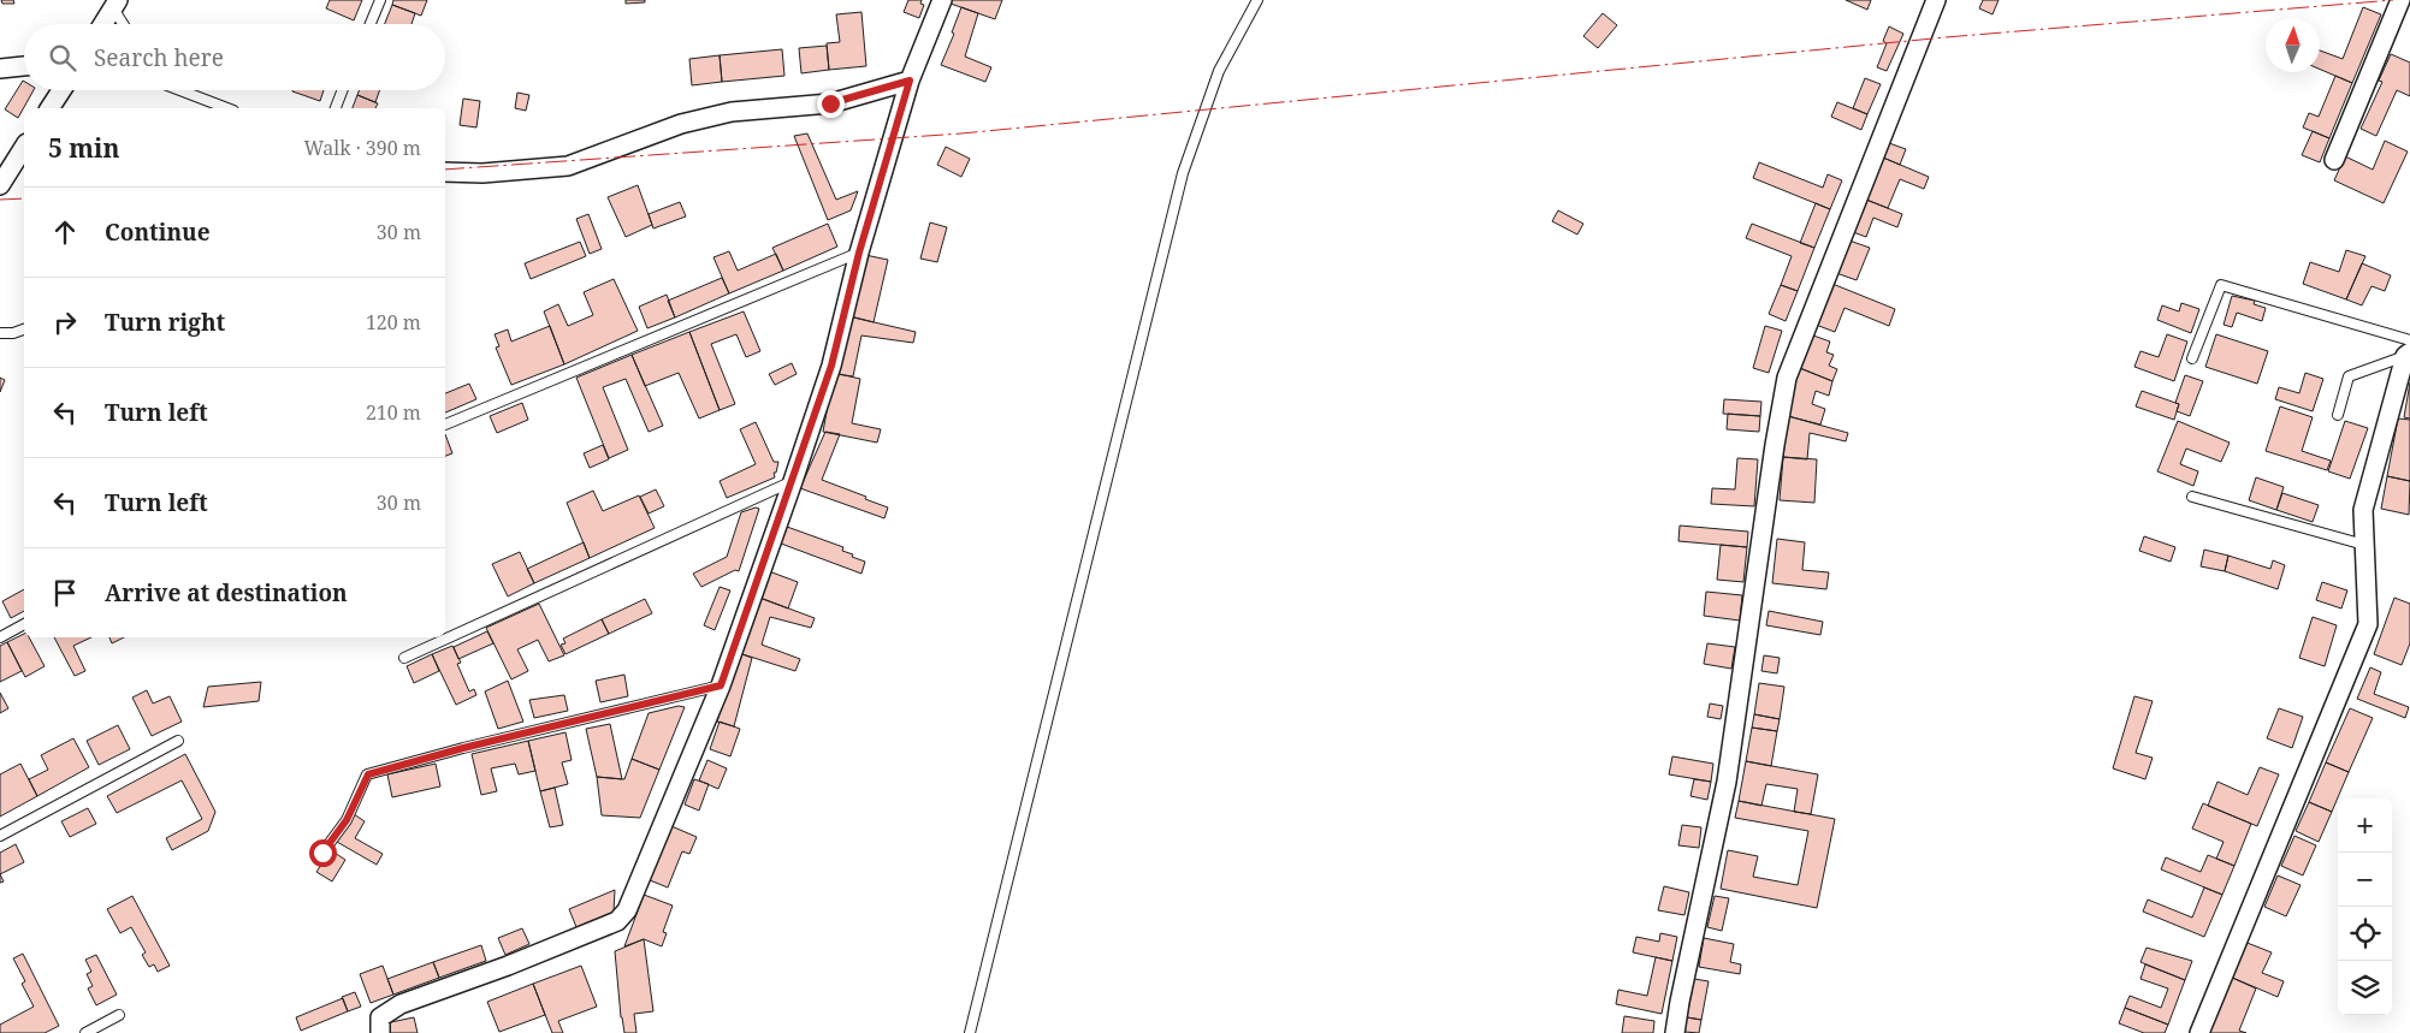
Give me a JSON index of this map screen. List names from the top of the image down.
{
  "north": "top",
  "page": {
    "search": "Search here",
    "heading": ["5 min", "Walk · 390 m"],
    "list": [
      ["Continue", "30 m"],
      ["Turn right", "120 m"],
      ["Turn left", "210 m"],
      ["Turn left", "30 m"],
      "Arrive at destination"
    ],
    "map_buttons": ["+", "−"]
  }
}
